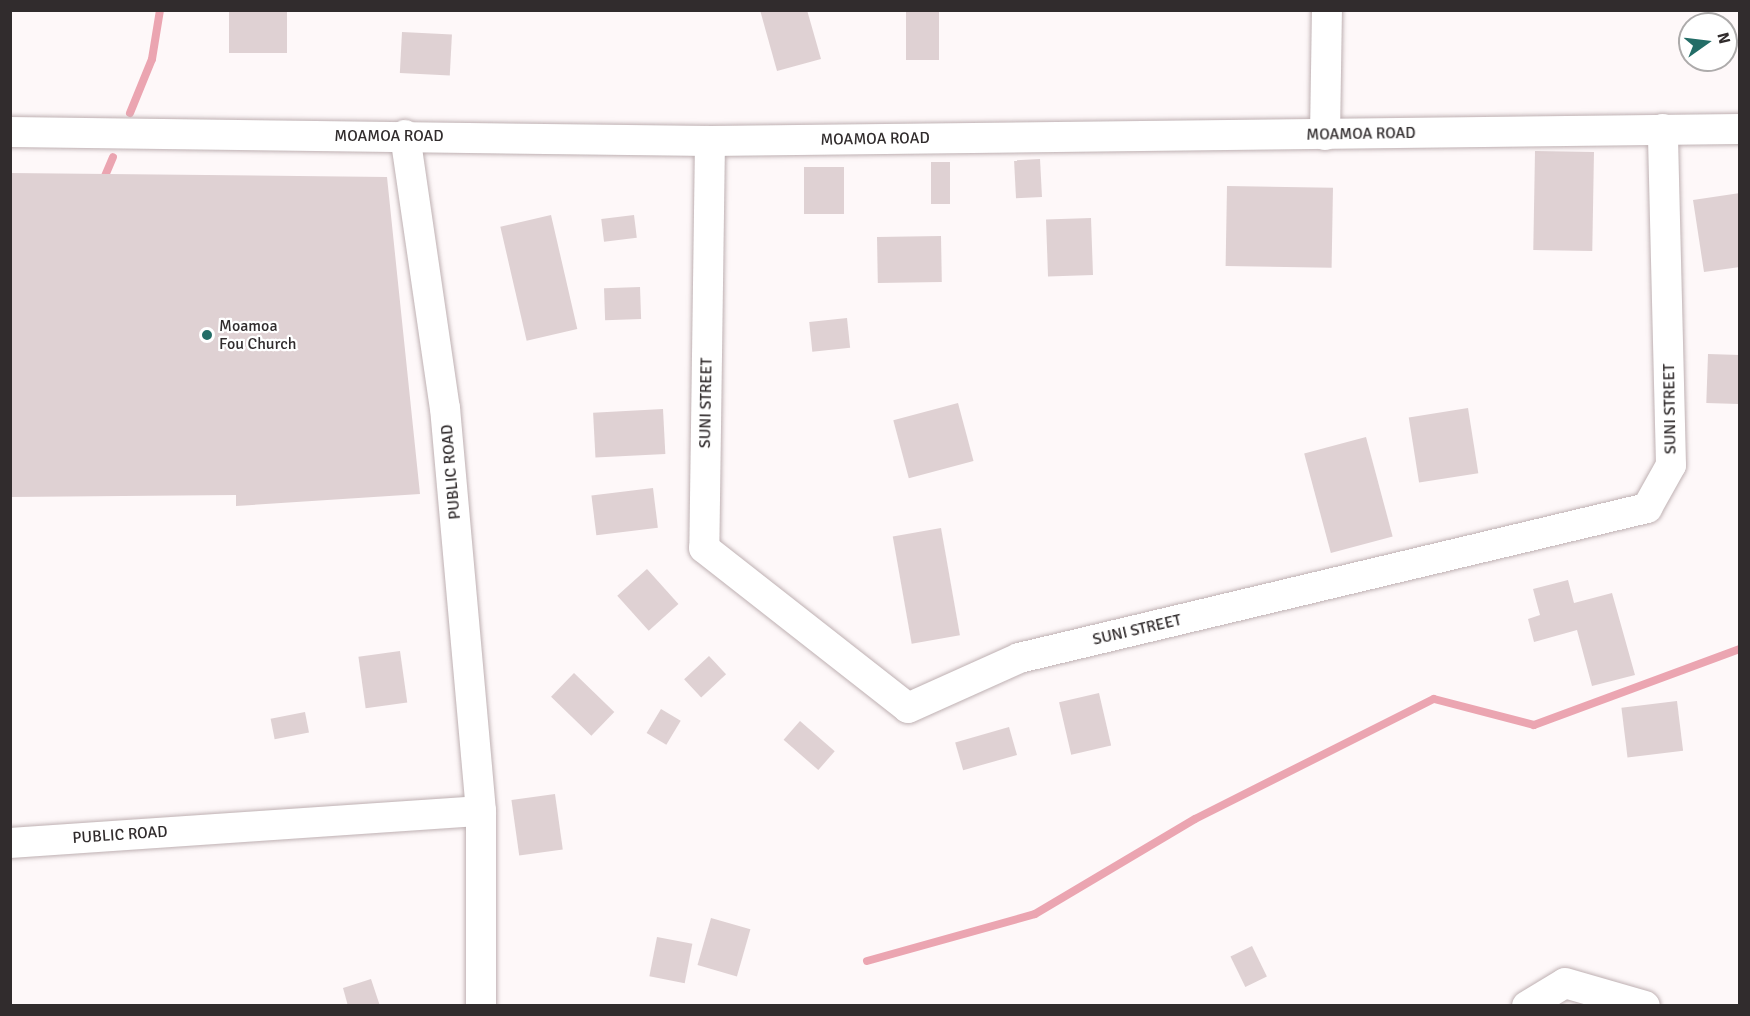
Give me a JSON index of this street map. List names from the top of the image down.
{
  "streets": {
    "street": ["MOAMOA ROAD", "SUNI STREET", "PUBLIC ROAD"]
  },
  "crossings": [
    ["MOAMOA ROAD", "SUNI STREET"],
    ["MOAMOA ROAD", "PUBLIC ROAD"]
  ],
  "places": ["Moamoa Fou Church"],
  "north": "right"
}
